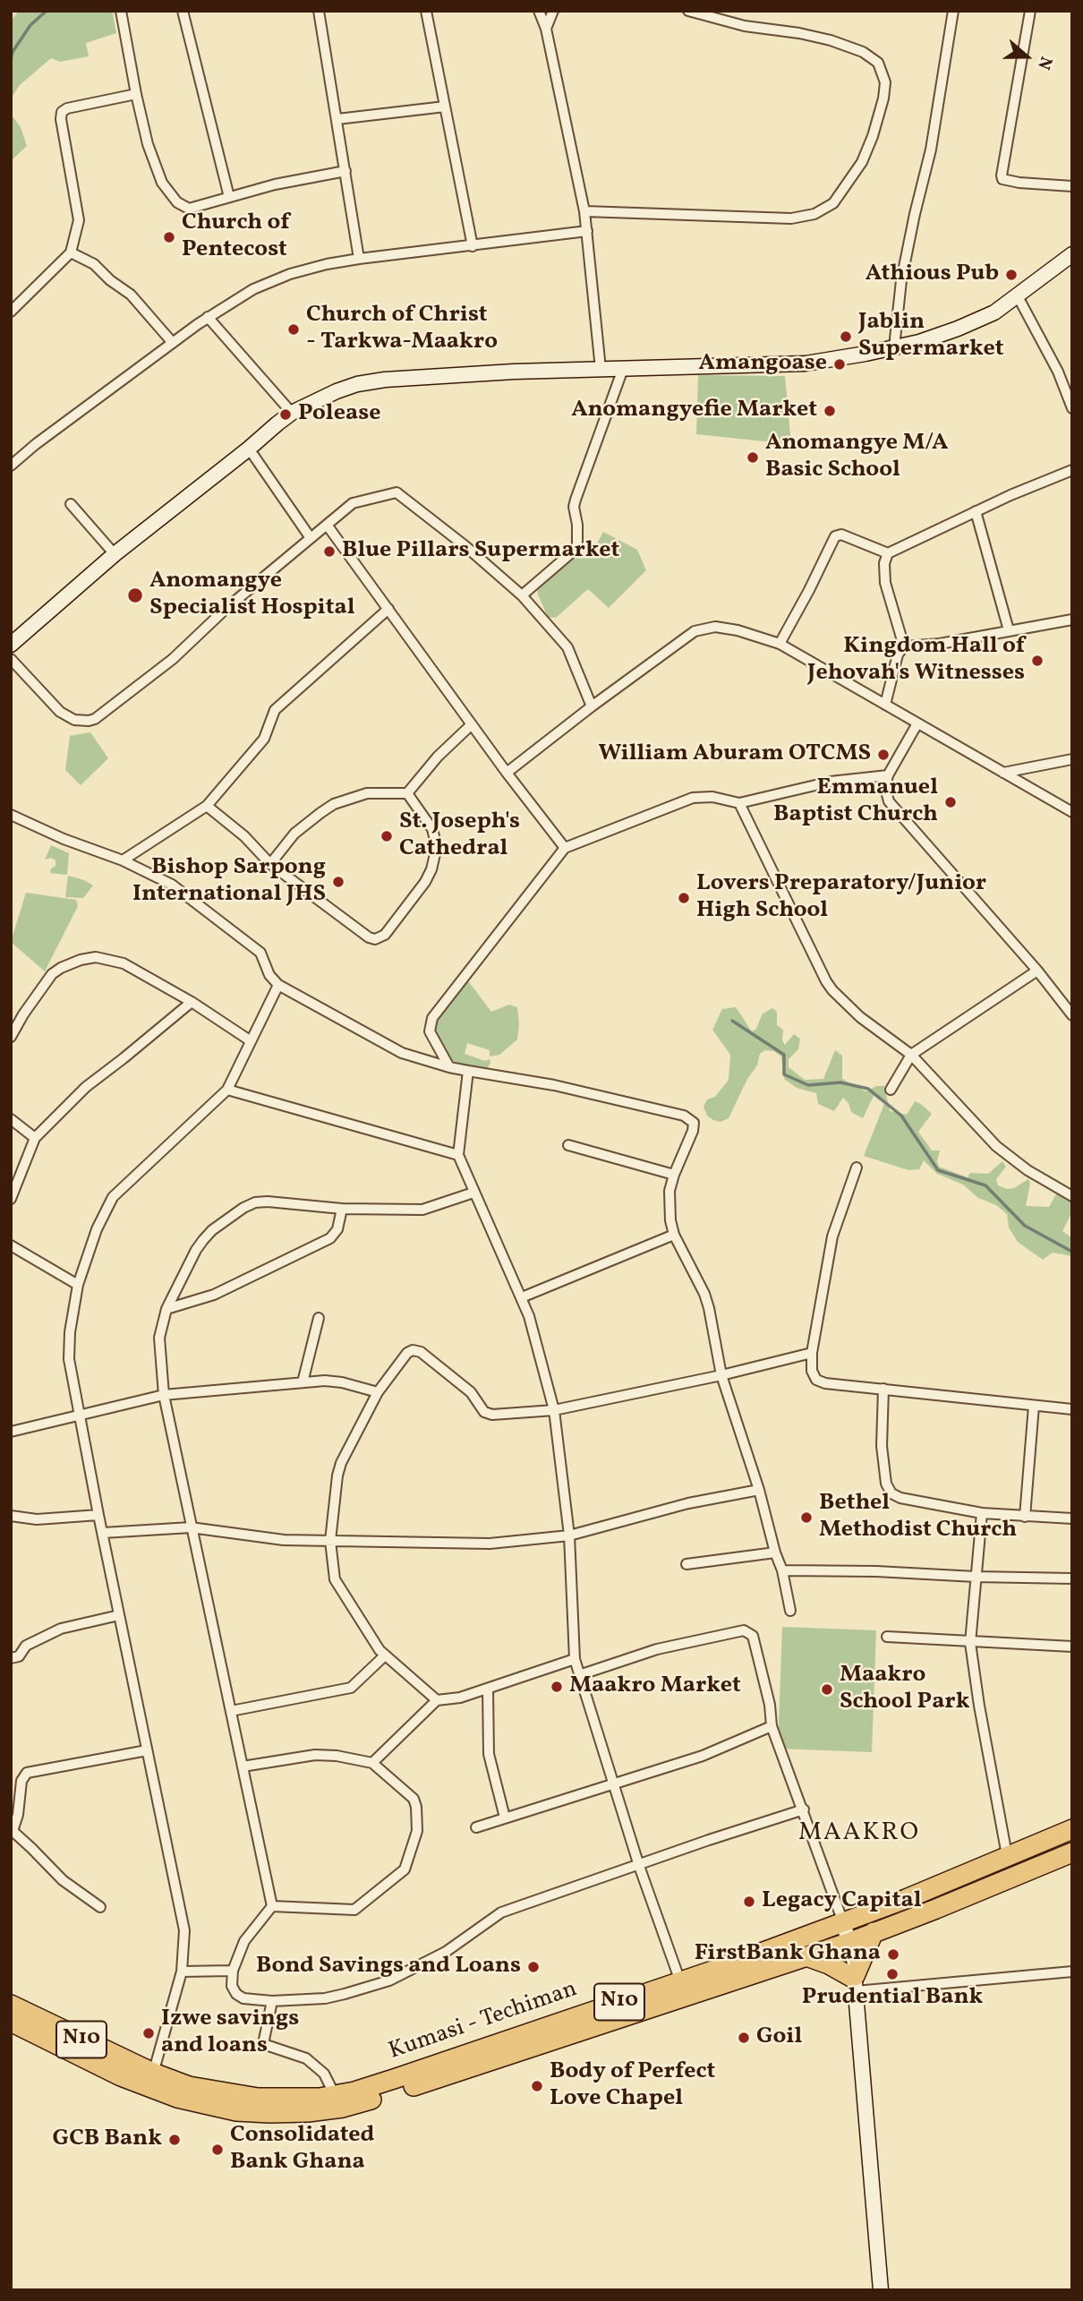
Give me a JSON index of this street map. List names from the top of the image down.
{
  "streets": {
    "highway": ["N10", "Kumasi - Techiman"]
  },
  "crossings": [
    ["N10", "Kumasi - Techiman"]
  ],
  "districts": ["MAAKRO"],
  "places": [
    "Church of Pentecost",
    "Athious Pub",
    "Church of Christ - Tarkwa-Maakro",
    "Jablin Supermarket",
    "Amangoase",
    "Anomangyefie Market",
    "Polease",
    "Anomangye M/A Basic School",
    "Blue Pillars Supermarket",
    "Anomangye Specialist Hospital",
    "Kingdom Hall of Jehovah's Witnesses",
    "William Aburam OTCMS",
    "Emmanuel Baptist Church",
    "St. Joseph's Cathedral",
    "Bishop Sarpong International JHS",
    "Lovers Preparatory/Junior High School",
    "Bethel Methodist Church",
    "Maakro Market",
    "Maakro School Park",
    "Legacy Capital",
    "FirstBank Ghana",
    "Bond Savings and Loans",
    "Prudential Bank",
    "Izwe savings and loans",
    "Goil",
    "Body of Perfect Love Chapel",
    "GCB Bank",
    "Consolidated Bank Ghana"
  ],
  "north": "right"
}
